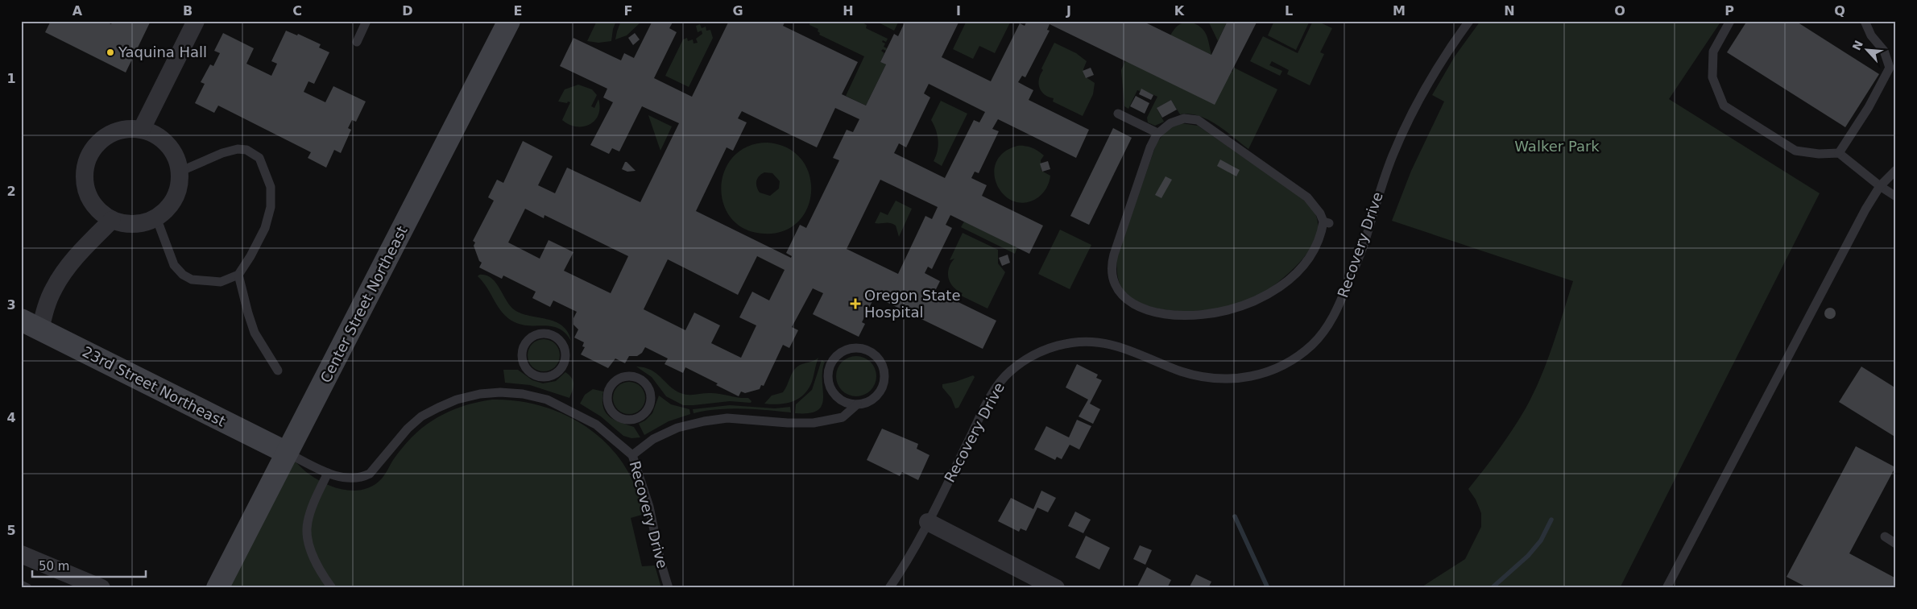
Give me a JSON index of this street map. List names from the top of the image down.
{
  "streets": {
    "main road": ["Center Street Northeast", "23rd Street Northeast"],
    "lane": ["Recovery Drive"]
  },
  "crossings": [
    ["Recovery Drive", "Center Street Northeast"],
    ["Recovery Drive", "23rd Street Northeast"],
    ["Center Street Northeast", "23rd Street Northeast"]
  ],
  "parks": ["Walker Park"],
  "places": {
    "other": ["Yaquina Hall"],
    "health": ["Oregon State Hospital"]
  },
  "scale_bar": "50 m",
  "north": "top left",
  "grid": {
    "columns": [
      "A",
      "B",
      "C",
      "D",
      "E",
      "F",
      "G",
      "H",
      "I",
      "J",
      "K",
      "L",
      "M",
      "N",
      "O",
      "P",
      "Q"
    ],
    "rows": [
      "1",
      "2",
      "3",
      "4",
      "5"
    ]
  }
}
